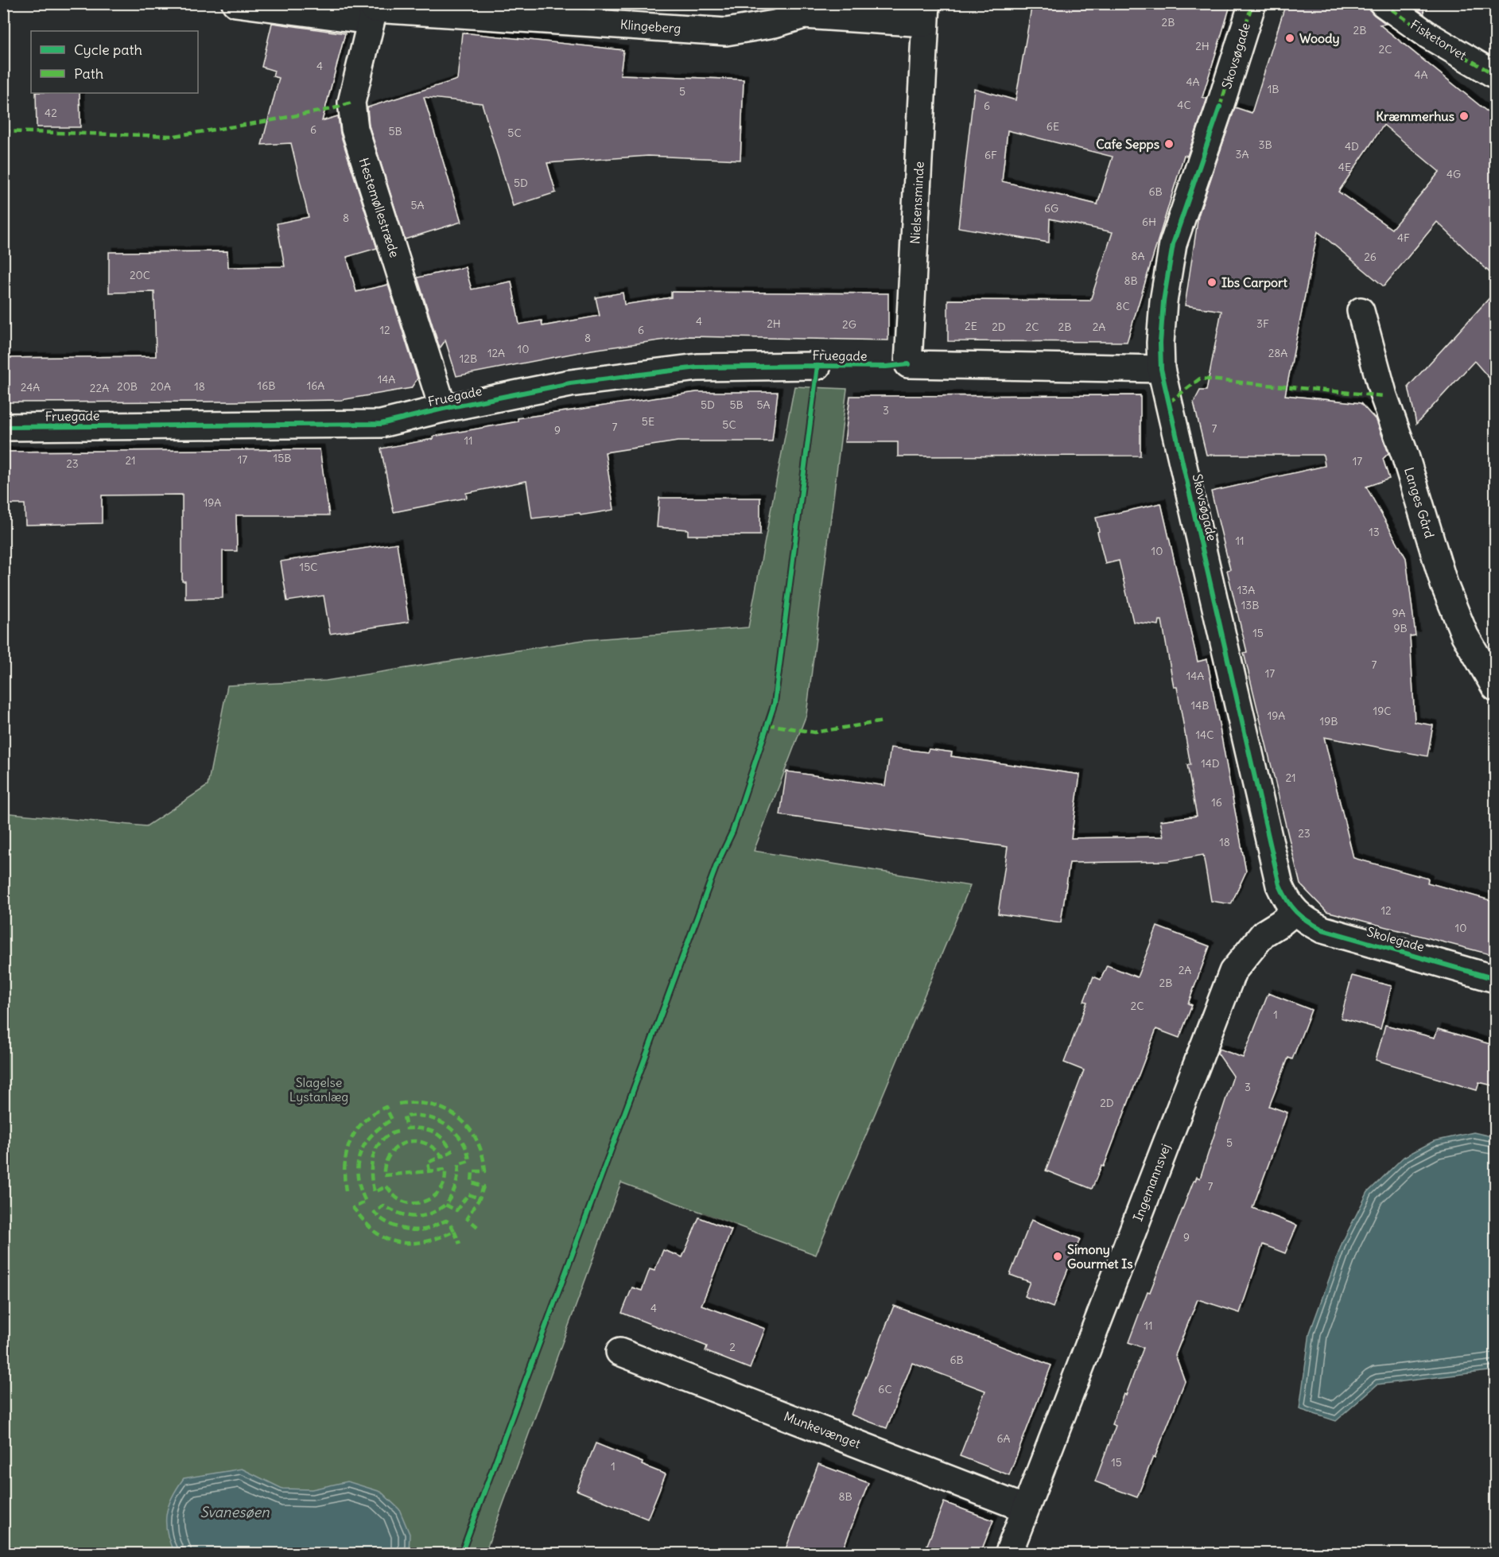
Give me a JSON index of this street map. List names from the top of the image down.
{
  "streets": {
    "street": [
      "Klingeberg",
      "Fisketorvet",
      "Skovsøgade",
      "Nielsensminde",
      "Hestemøllestræde",
      "Fruegade",
      "Langes Gård",
      "Skolegade",
      "Ingemannsvej",
      "Munkevænget"
    ]
  },
  "crossings": [
    ["Klingeberg", "Nielsensminde"],
    ["Klingeberg", "Hestemøllestræde"],
    ["Skovsøgade", "Nielsensminde"],
    ["Skovsøgade", "Skolegade"],
    ["Skovsøgade", "Ingemannsvej"],
    ["Hestemøllestræde", "Fruegade"],
    ["Skolegade", "Ingemannsvej"],
    ["Ingemannsvej", "Munkevænget"]
  ],
  "water": ["Svanesøen"],
  "parks": ["Slagelse Lystanlæg"],
  "places": [
    "Woody",
    "Kræmmerhus",
    "Cafe Sepps",
    "Ibs Carport",
    "Simony Gourmet Is"
  ],
  "house_numbers": [
    "2B",
    "2B",
    "2H",
    "2C",
    "4",
    "4A",
    "4A",
    "1B",
    "5",
    "4C",
    "6",
    "42",
    "6E",
    "6",
    "5B",
    "5C",
    "3B",
    "4D",
    "3A",
    "6F",
    "4E",
    "4G",
    "5D",
    "6B",
    "5A",
    "6G",
    "8",
    "6H",
    "4F",
    "8A",
    "26",
    "20C",
    "8B",
    "8C",
    "4",
    "2H",
    "3F",
    "2G",
    "2E",
    "2D",
    "2C",
    "2B",
    "2A",
    "12",
    "6",
    "8",
    "10",
    "12A",
    "28A",
    "12B",
    "14A",
    "16B",
    "16A",
    "20B",
    "20A",
    "18",
    "24A",
    "22A",
    "5D",
    "5B",
    "5A",
    "3",
    "5E",
    "5C",
    "7",
    "7",
    "9",
    "11",
    "15B",
    "17",
    "21",
    "17",
    "23",
    "19A",
    "13",
    "11",
    "10",
    "15C",
    "13A",
    "13B",
    "9A",
    "9B",
    "15",
    "7",
    "17",
    "14A",
    "14B",
    "19C",
    "19A",
    "19B",
    "14C",
    "14D",
    "21",
    "16",
    "23",
    "18",
    "12",
    "10",
    "2A",
    "2B",
    "2C",
    "1",
    "3",
    "2D",
    "5",
    "7",
    "9",
    "4",
    "11",
    "2",
    "6B",
    "6C",
    "6A",
    "15",
    "1",
    "8B"
  ],
  "legend": ["Cycle path", "Path"]
}
